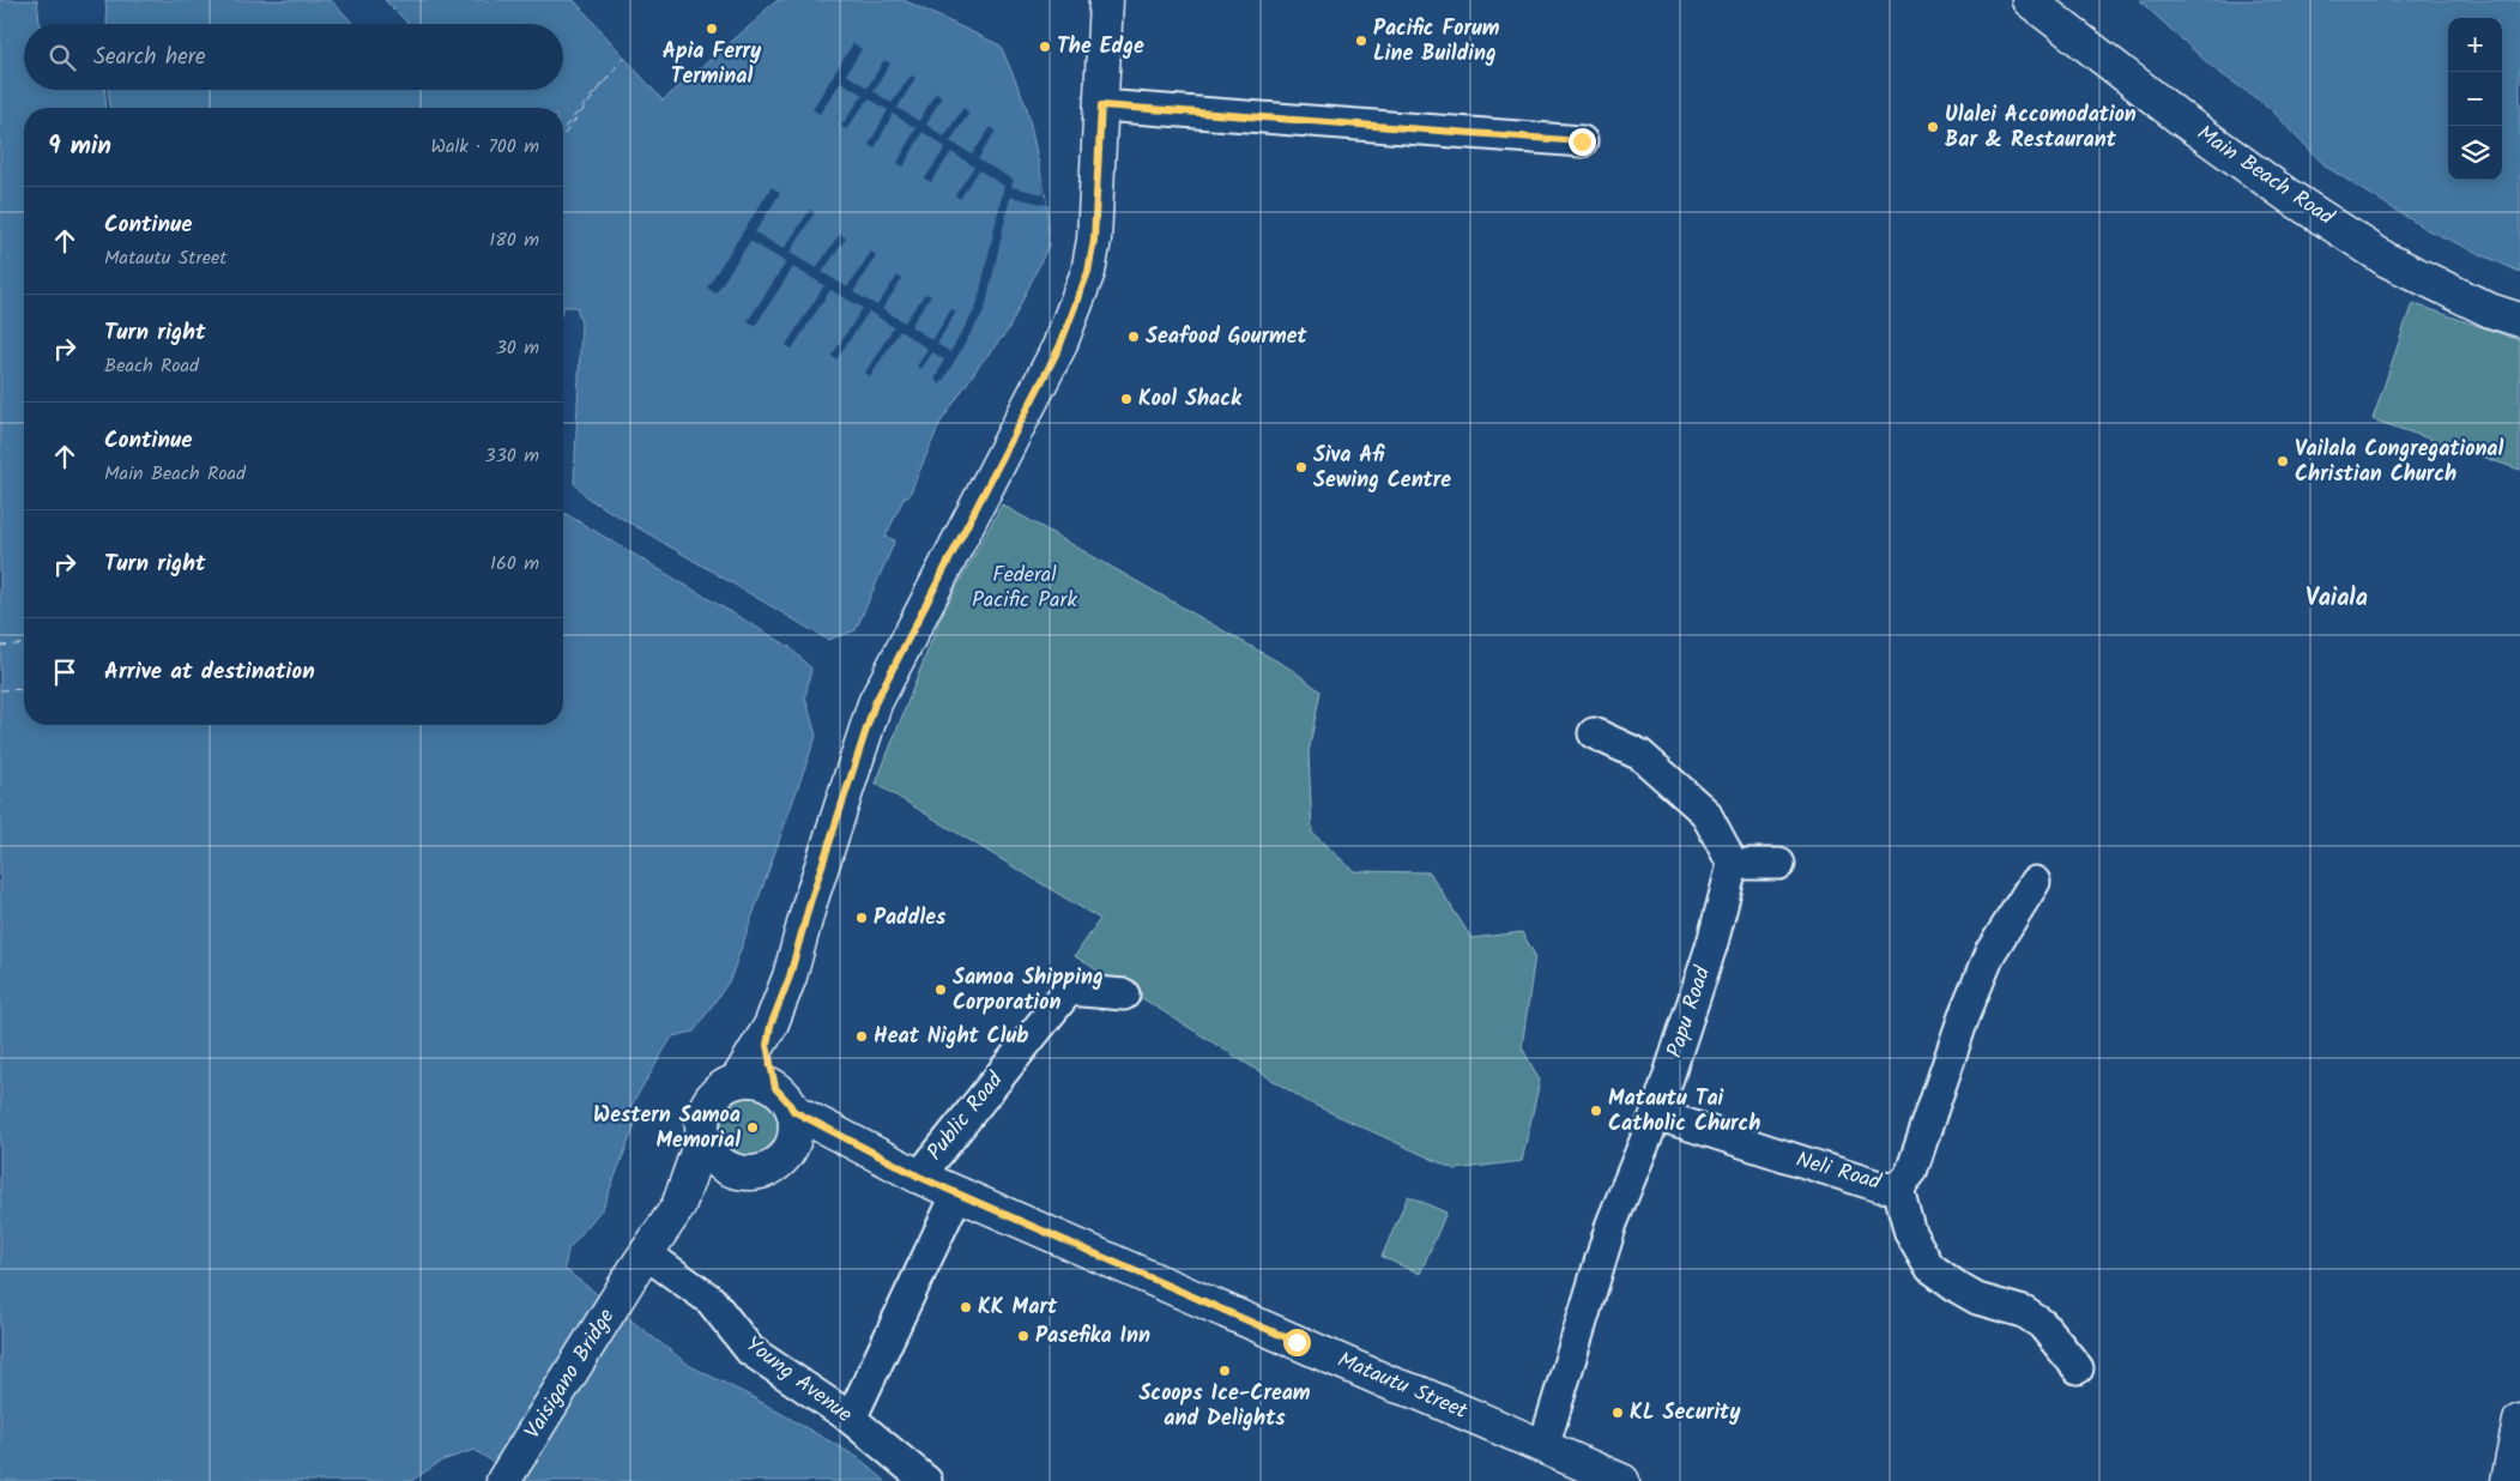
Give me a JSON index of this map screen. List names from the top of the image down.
{
  "streets": {
    "main road": ["Main Beach Road", "Vaisigano Bridge", "Matautu Street"],
    "street": [
      "Papu Road",
      "Public Road",
      "Neli Road",
      "Young Avenue"
    ]
  },
  "crossings": [
    ["Papu Road", "Neli Road"],
    ["Papu Road", "Matautu Street"],
    ["Public Road", "Matautu Street"],
    ["Vaisigano Bridge", "Young Avenue"]
  ],
  "districts": ["Vaiala"],
  "parks": ["Federal Pacific Park"],
  "places": [
    "Apia Ferry Terminal",
    "Pacific Forum Line Building",
    "The Edge",
    "Ulalei Accomodation Bar & Restaurant",
    "Seafood Gourmet",
    "Kool Shack",
    "Vailala Congregational Christian Church",
    "Siva Afi Sewing Centre",
    "Paddles",
    "Samoa Shipping Corporation",
    "Heat Night Club",
    "Matautu Tai Catholic Church",
    "Western Samoa Memorial",
    "KK Mart",
    "Pasefika Inn",
    "Scoops Ice-Cream and Delights",
    "KL Security"
  ],
  "page": {
    "map_buttons": ["+", "−"],
    "search": "Search here",
    "heading": ["9 min", "Walk · 700 m"],
    "list": [
      ["Continue", "Matautu Street", "180 m"],
      ["Turn right", "Beach Road", "30 m"],
      ["Continue", "Main Beach Road", "330 m"],
      ["Turn right", "160 m"],
      "Arrive at destination"
    ]
  }
}
